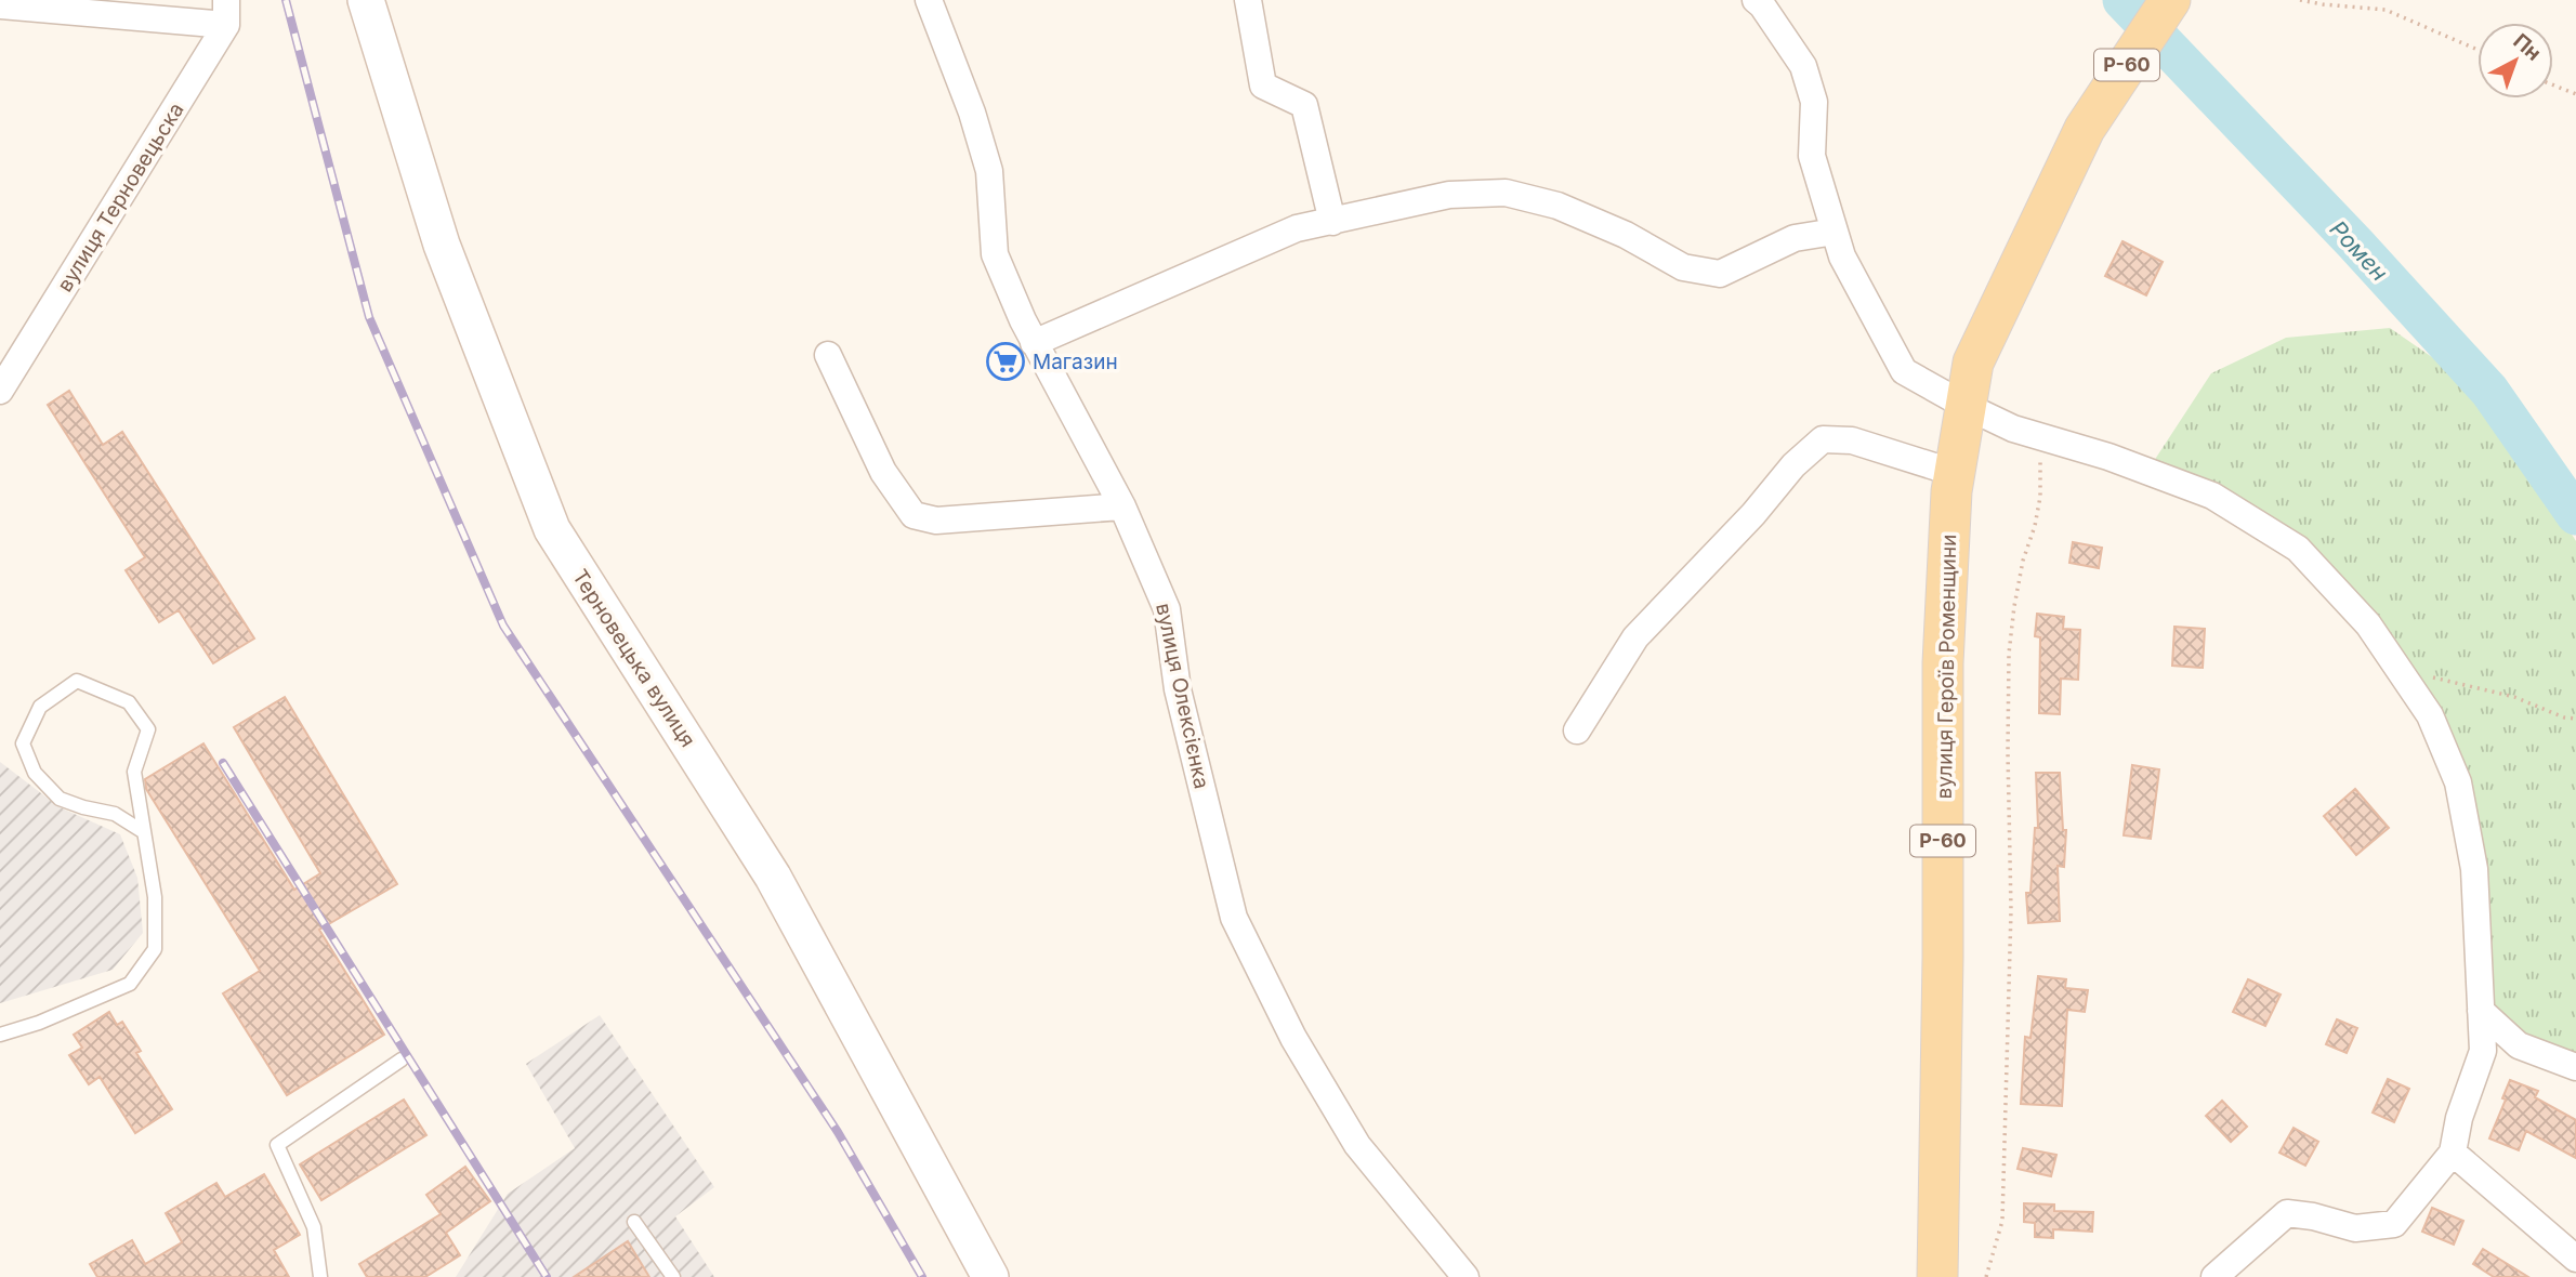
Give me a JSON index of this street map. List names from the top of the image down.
{
  "streets": {
    "main road": ["Р-60", "Терновецька вулиця", "вулиця Героїв Роменщини"],
    "street": ["вулиця Терновецьска", "вулиця Олексієнка"]
  },
  "water": ["Ромен"],
  "places": {
    "supermarket": ["Магазин"]
  },
  "north": "top right"
}
